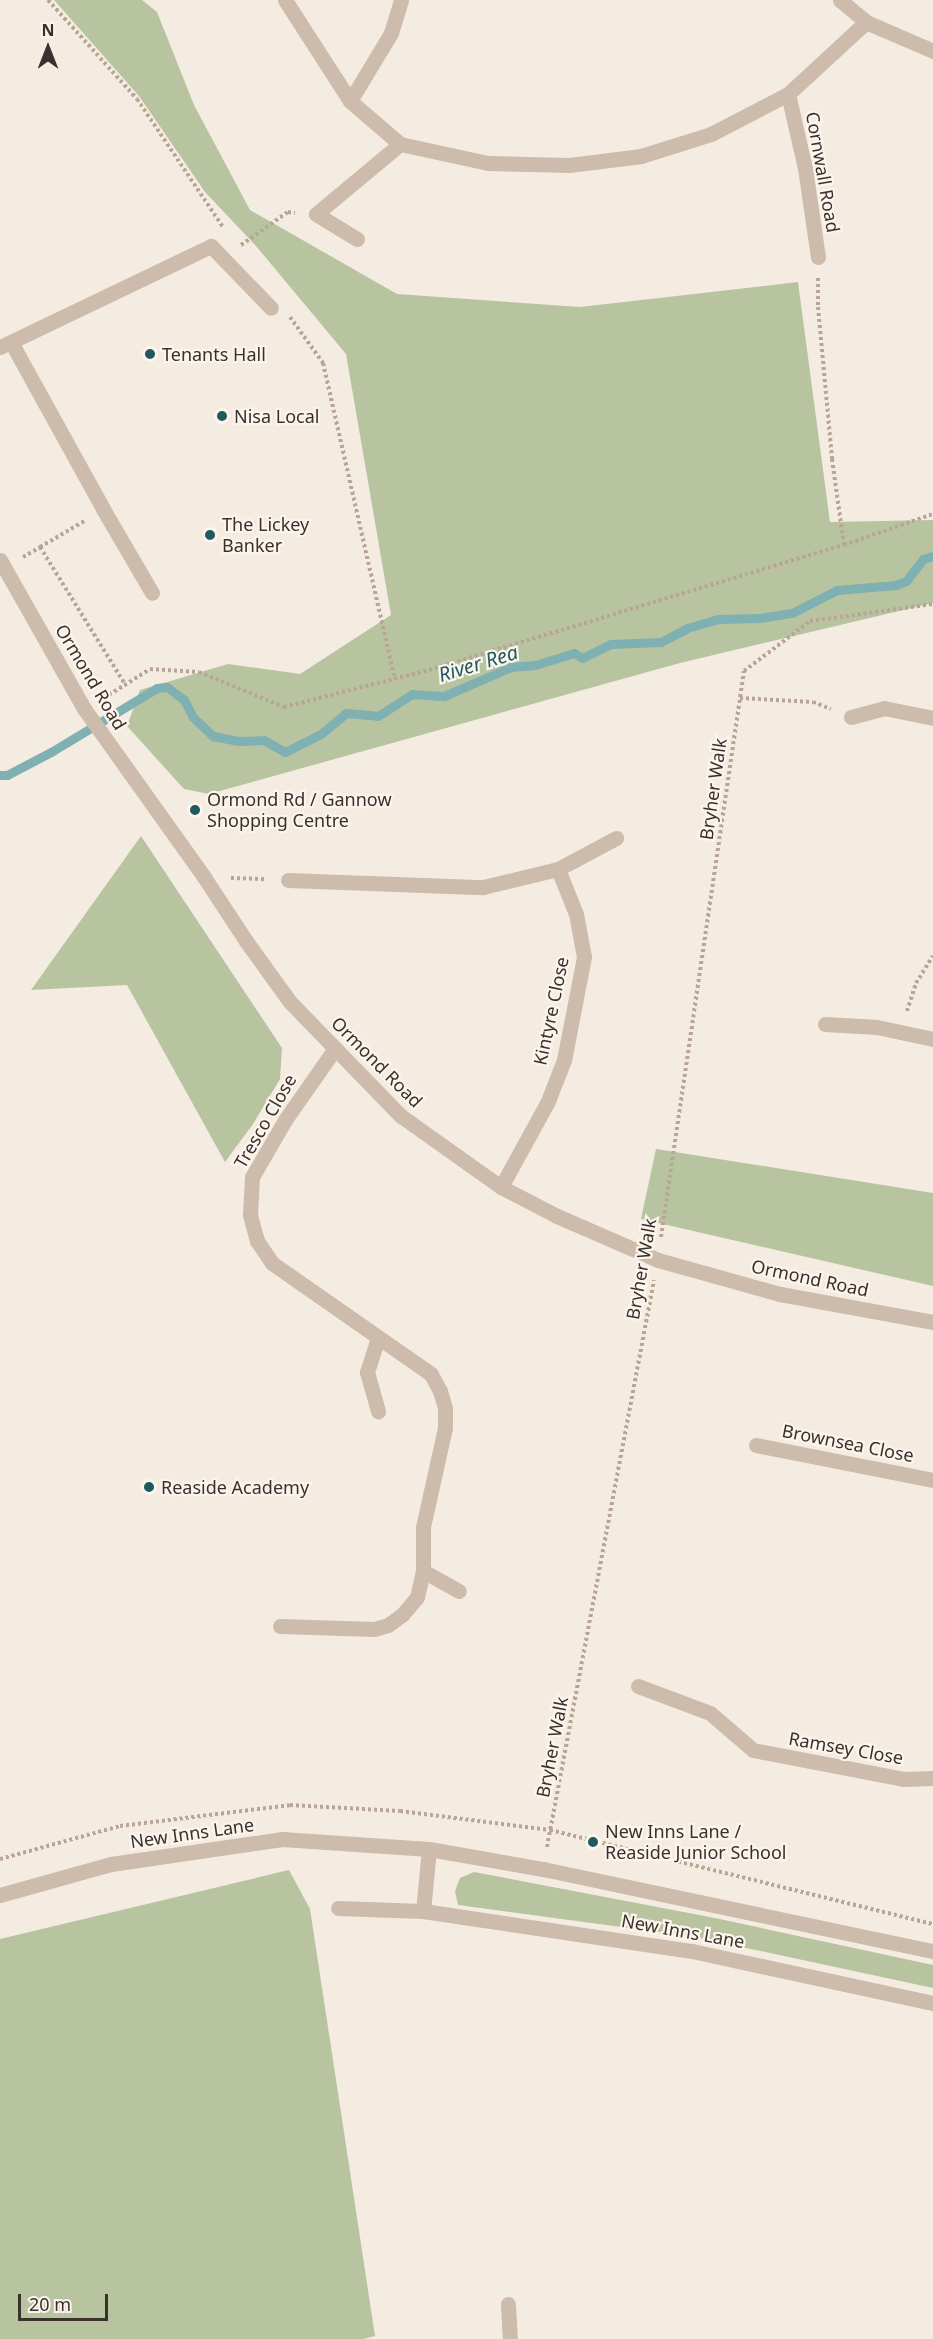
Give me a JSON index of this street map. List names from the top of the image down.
{
  "streets": {
    "street": [
      "Cornwall Road",
      "Ormond Road",
      "Kintyre Close",
      "Tresco Close",
      "Brownsea Close",
      "Ramsey Close",
      "New Inns Lane"
    ],
    "path": ["Bryher Walk"]
  },
  "crossings": [
    ["Ormond Road", "Bryher Walk"],
    ["Ormond Road", "Kintyre Close"],
    ["Ormond Road", "Tresco Close"],
    ["Bryher Walk", "New Inns Lane"]
  ],
  "water": ["River Rea"],
  "places": [
    "Tenants Hall",
    "Nisa Local",
    "The Lickey Banker",
    "Ormond Rd / Gannow Shopping Centre",
    "Reaside Academy",
    "New Inns Lane / Reaside Junior School"
  ],
  "scale_bar": "20 m",
  "north": "top"
}
